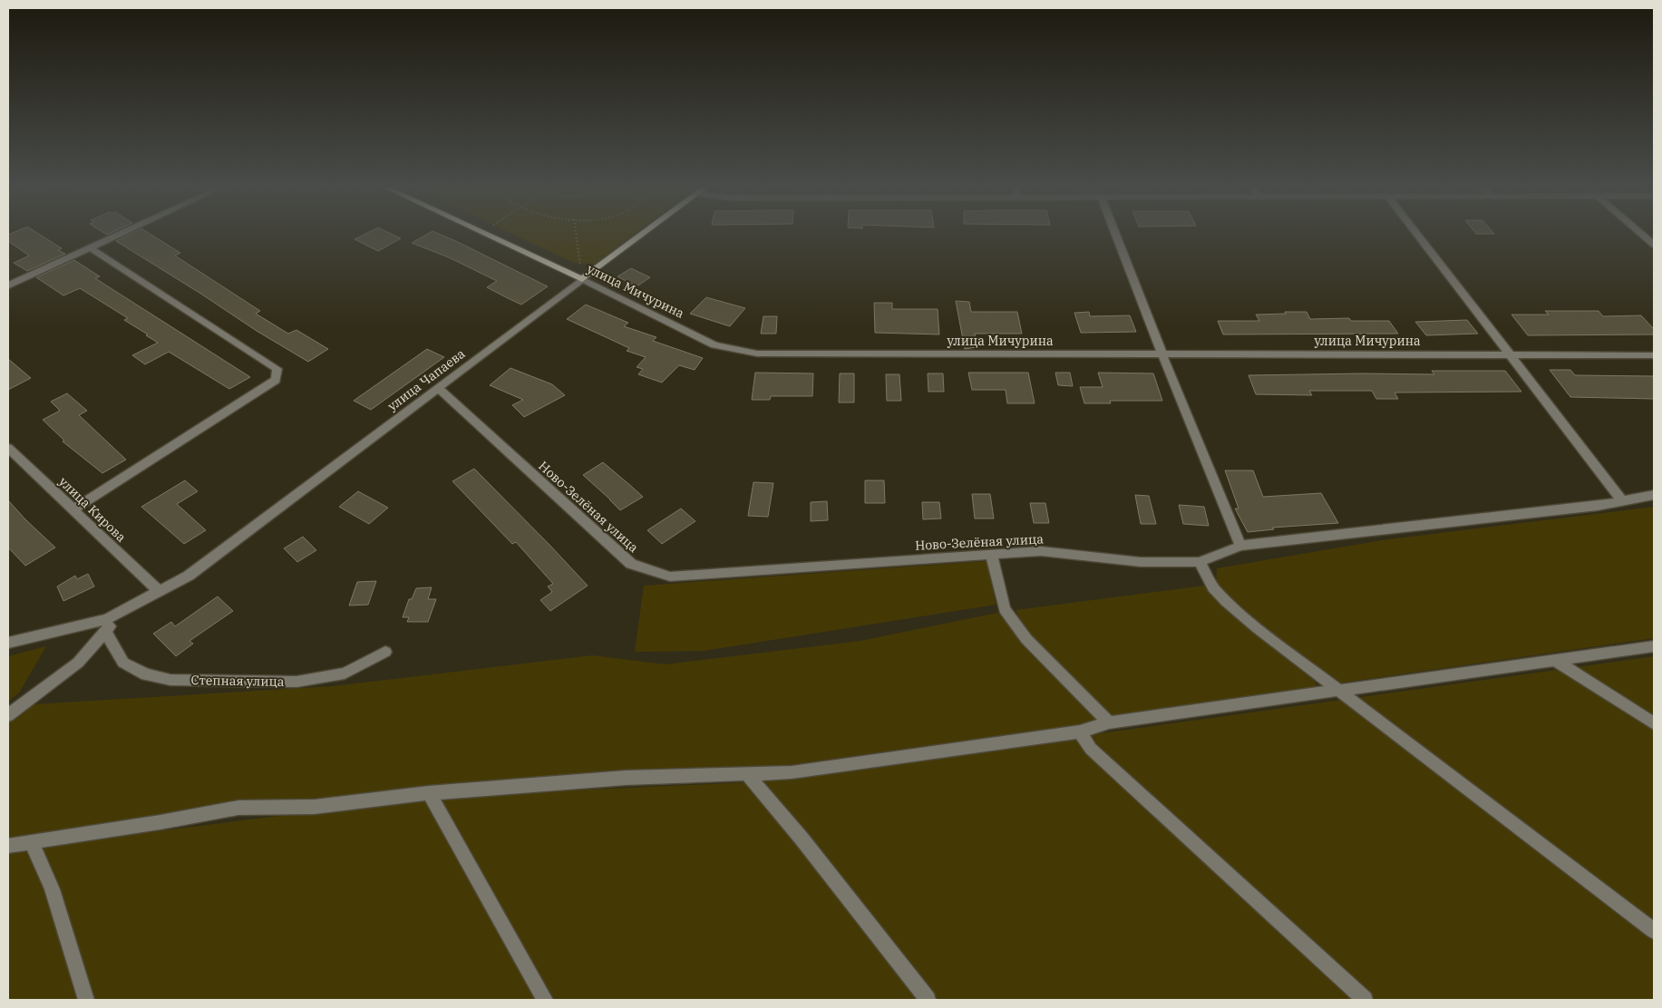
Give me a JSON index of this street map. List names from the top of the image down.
{
  "streets": {
    "main road": ["улица Мичурина", "улица Чапаева"],
    "street": ["Ново-Зелёная улица", "улица Кирова", "Степная улица"]
  },
  "crossings": [
    ["улица Мичурина", "улица Чапаева"],
    ["улица Чапаева", "Ново-Зелёная улица"],
    ["улица Чапаева", "улица Кирова"]
  ]
}
